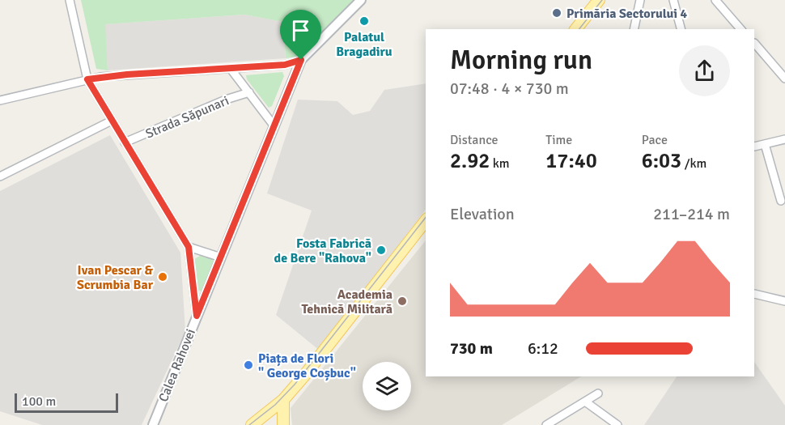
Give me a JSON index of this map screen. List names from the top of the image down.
{
  "streets": {
    "street": ["Strada Săpunari", "Calea Rahovei"]
  },
  "places": [
    "Primăria Sectorului 4",
    "Palatul Bragadiru",
    "Fosta Fabrică de Bere \"Rahova\"",
    "Ivan Pescar & Scrumbia Bar",
    "Academia Tehnică Militară",
    "Piața de Flori \" George Coșbuc\""
  ],
  "scale_bar": "100 m",
  "page": {
    "heading": ["Morning run", "07:48 · 4 × 730 m"],
    "stats": [
      ["Distance", "2.92 km"],
      ["Time", "17:40"],
      ["Pace", "6:03 /km"]
    ],
    "chart": ["Elevation", "211–214 m"],
    "list": [
      {
        "name": "730 m",
        "note": "6:12"
      }
    ],
    "scale": "100 m"
  }
}
